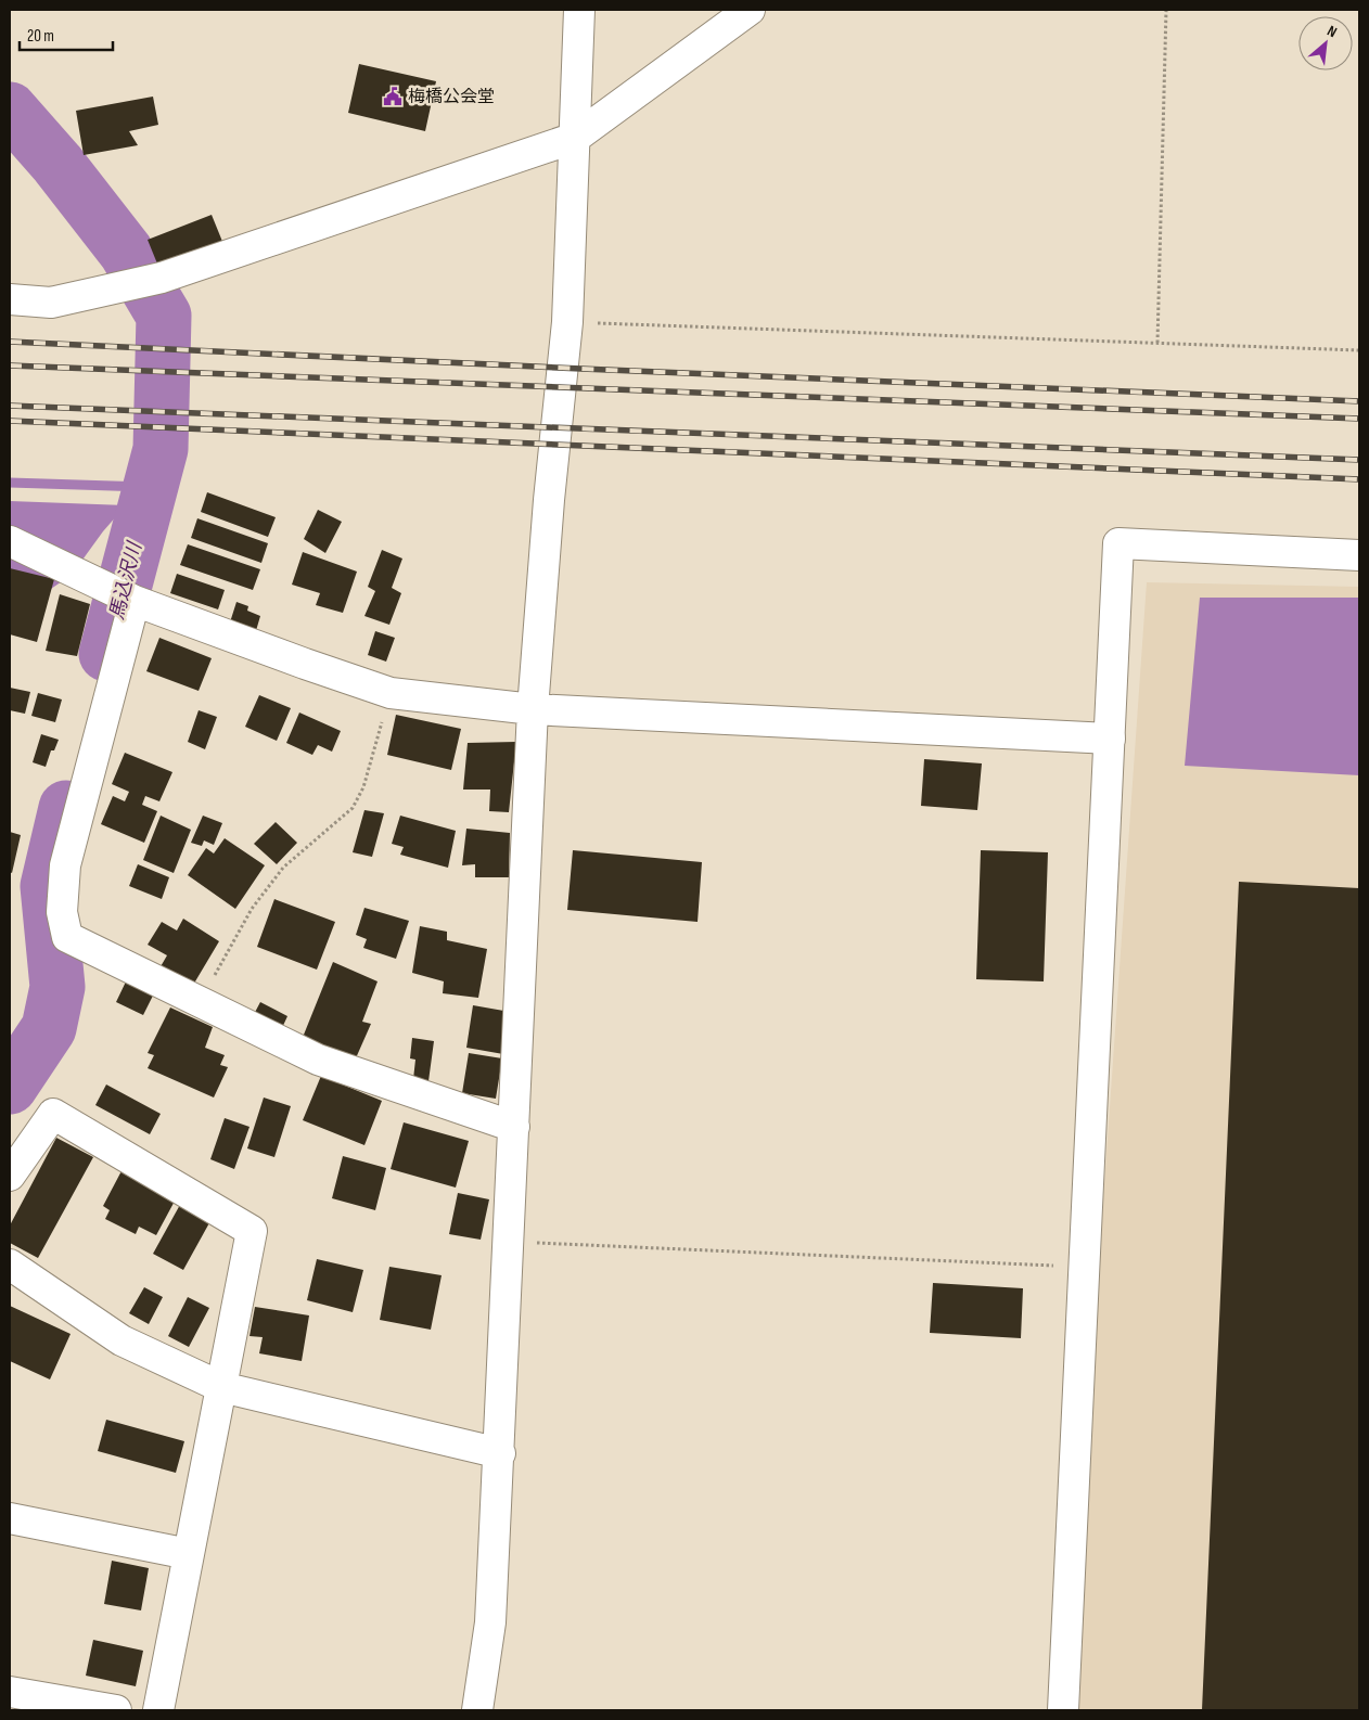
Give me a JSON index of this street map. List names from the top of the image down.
{
  "water": ["馬込沢川"],
  "places": {
    "public building": ["梅橋公会堂"]
  },
  "scale_bar": "20 m",
  "north": "top right"
}
